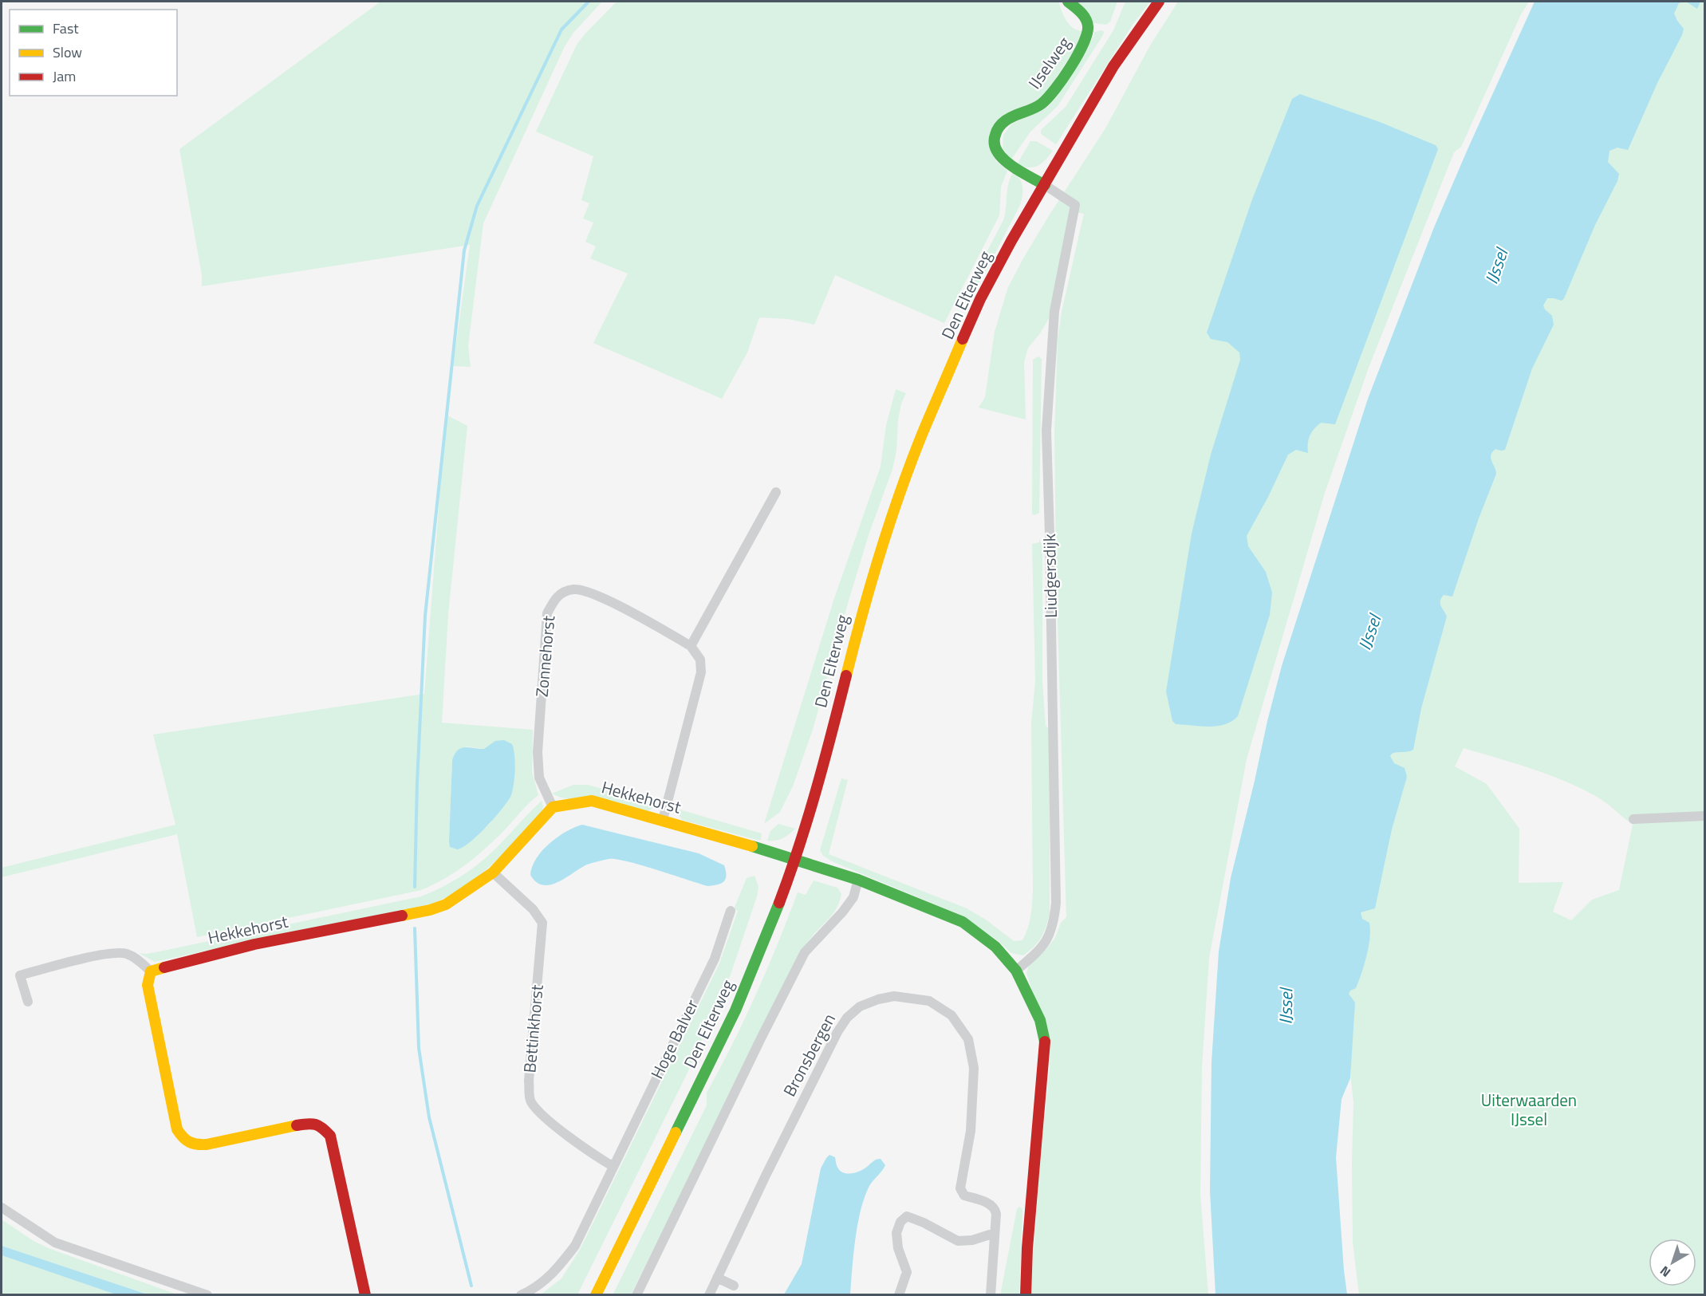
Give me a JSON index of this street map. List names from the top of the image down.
{
  "streets": {
    "street": [
      "IJselweg",
      "Den Elterweg",
      "Liudgersdijk",
      "Zonnehorst",
      "Hekkehorst",
      "Bettinkhorst",
      "Hoge Balver",
      "Bronsbergen"
    ]
  },
  "crossings": [
    ["IJselweg", "Den Elterweg"],
    ["IJselweg", "Liudgersdijk"],
    ["Den Elterweg", "Liudgersdijk"],
    ["Den Elterweg", "Hekkehorst"],
    ["Zonnehorst", "Hekkehorst"],
    ["Hekkehorst", "Bettinkhorst"],
    ["Bettinkhorst", "Hoge Balver"]
  ],
  "water": ["IJssel"],
  "parks": ["Uiterwaarden IJssel"],
  "legend": ["Fast", "Slow", "Jam"],
  "north": "bottom left"
}
